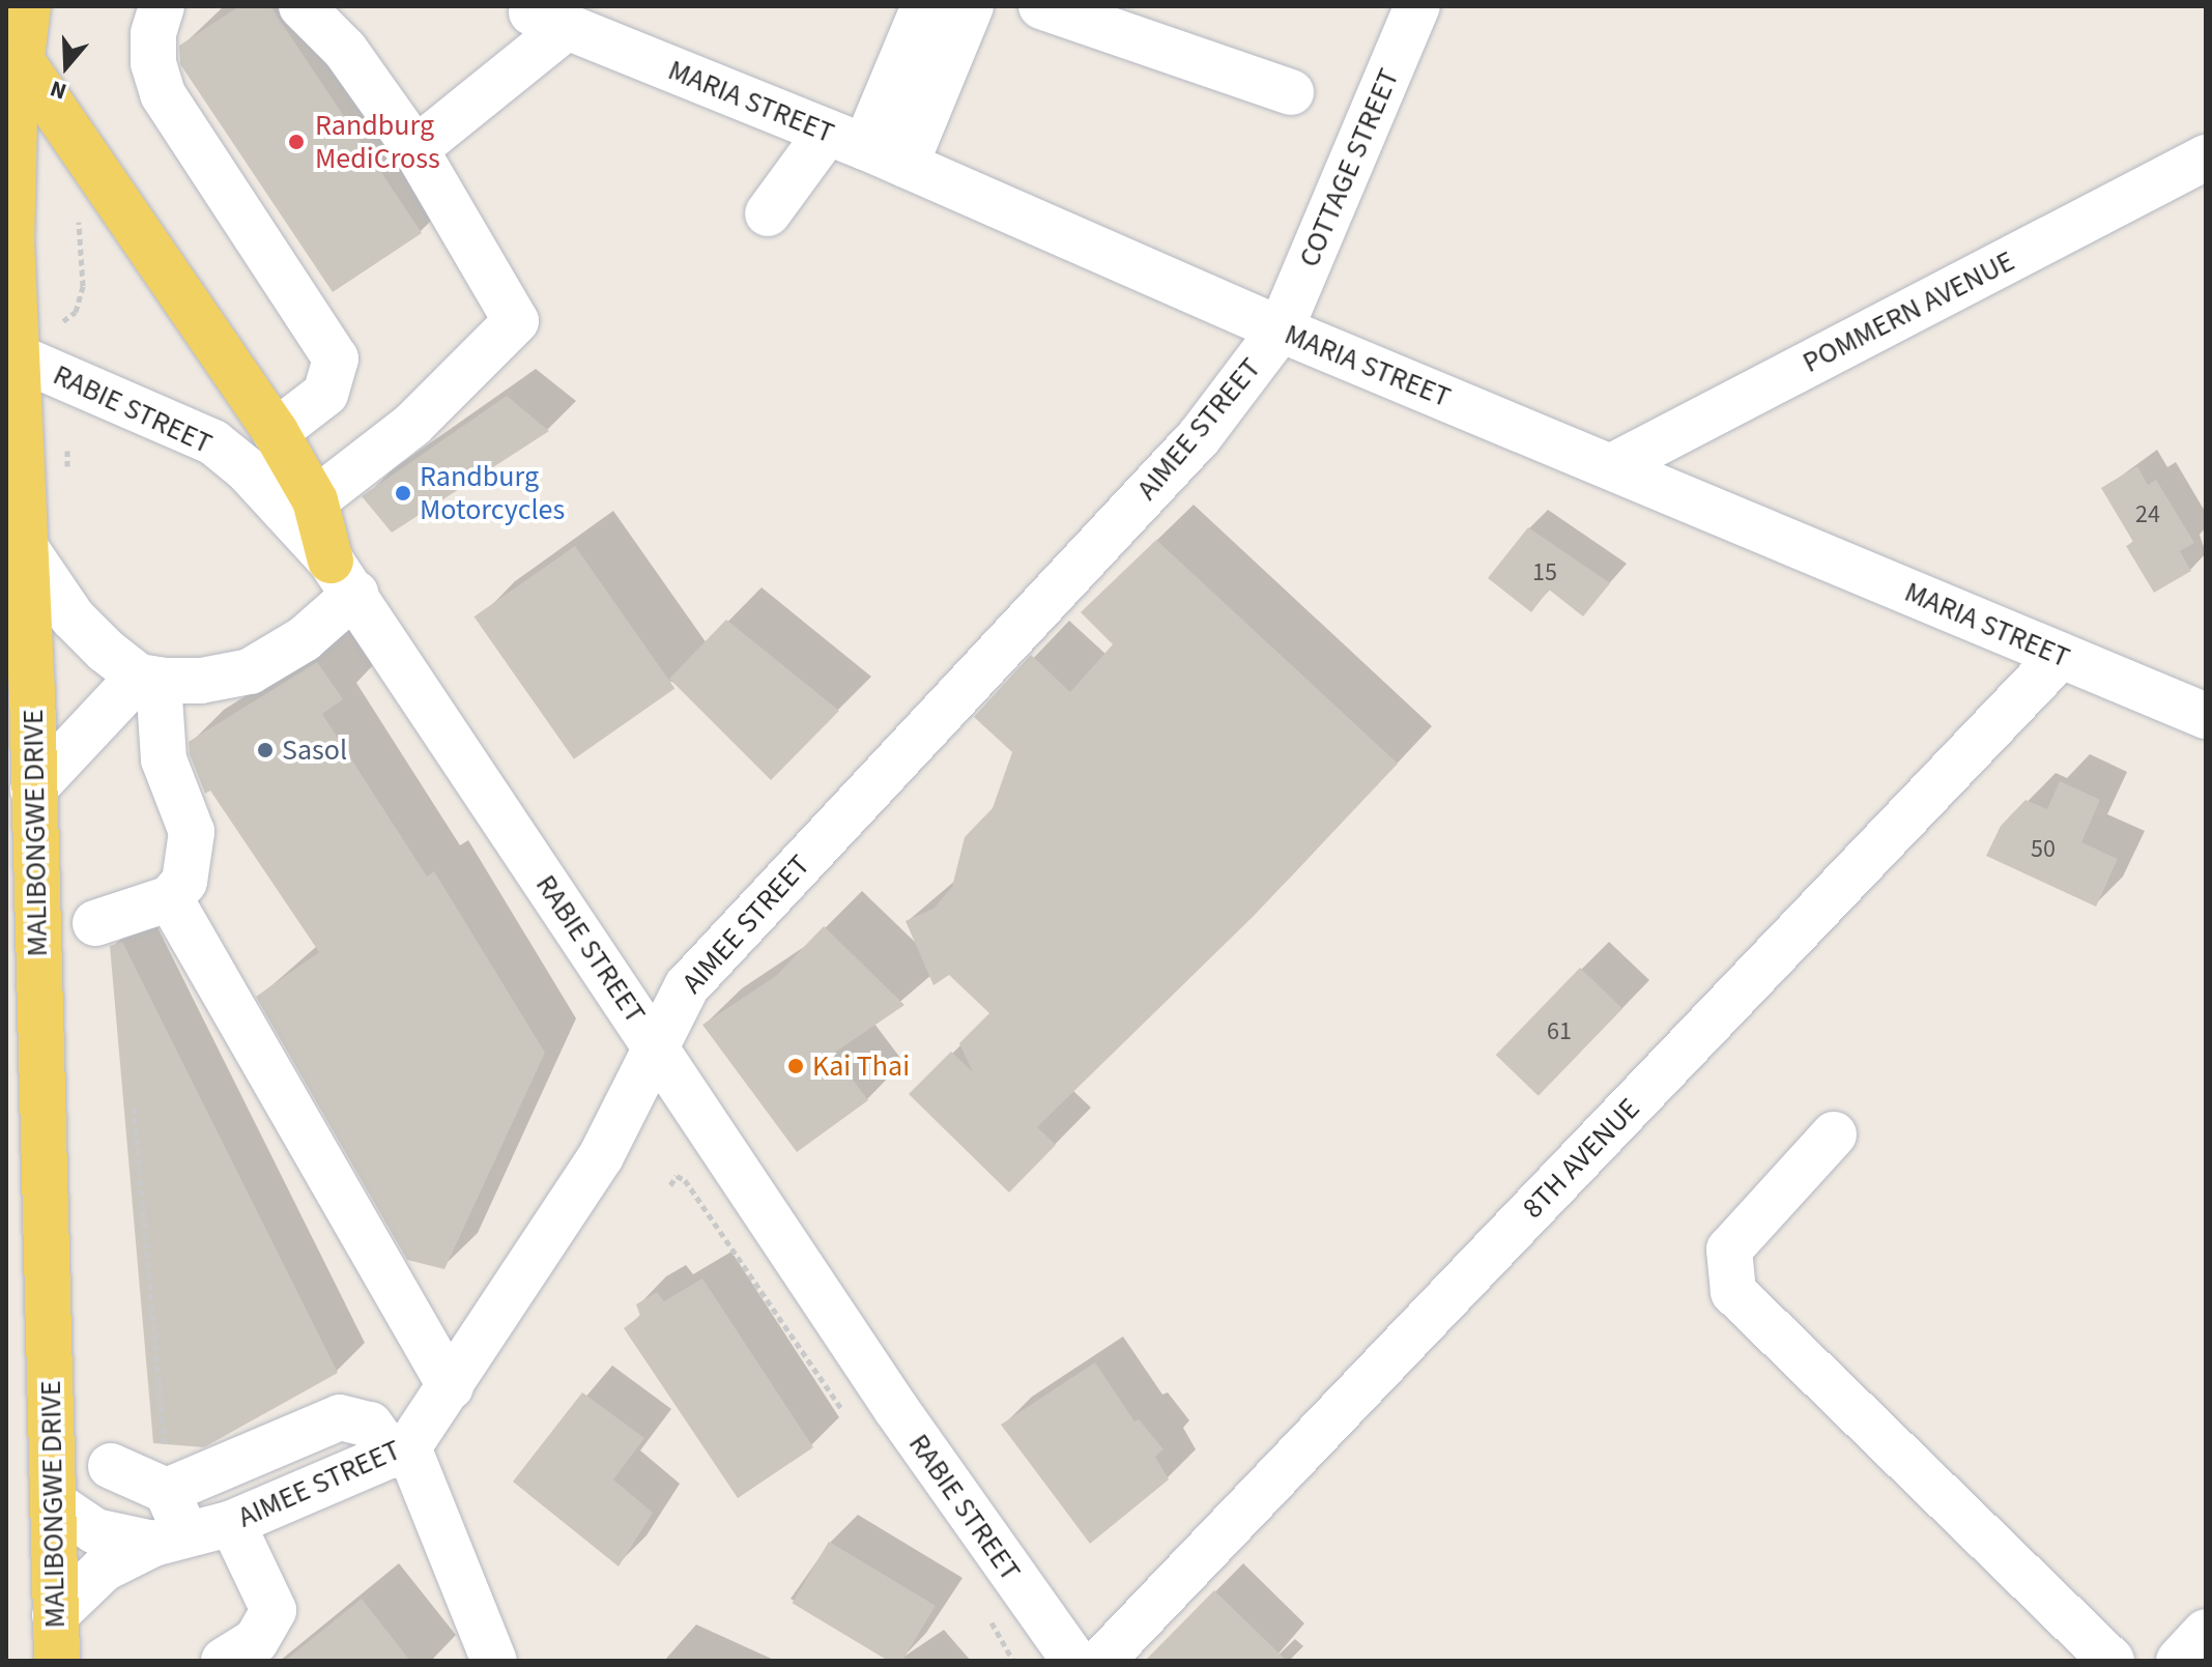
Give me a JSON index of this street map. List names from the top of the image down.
{
  "streets": {
    "main road": ["MALIBONGWE DRIVE"],
    "street": [
      "MARIA STREET",
      "COTTAGE STREET",
      "POMMERN AVENUE",
      "RABIE STREET",
      "AIMEE STREET",
      "8TH AVENUE"
    ]
  },
  "crossings": [
    ["MARIA STREET", "COTTAGE STREET"],
    ["MARIA STREET", "POMMERN AVENUE"],
    ["MARIA STREET", "AIMEE STREET"],
    ["MARIA STREET", "8TH AVENUE"],
    ["COTTAGE STREET", "AIMEE STREET"],
    ["RABIE STREET", "AIMEE STREET"],
    ["RABIE STREET", "MALIBONGWE DRIVE"],
    ["AIMEE STREET", "MALIBONGWE DRIVE"]
  ],
  "places": [
    "Randburg MediCross",
    "Randburg Motorcycles",
    "Sasol",
    "Kai Thai"
  ],
  "house_numbers": [
    "24",
    "15",
    "50",
    "61"
  ],
  "north": "bottom"
}
